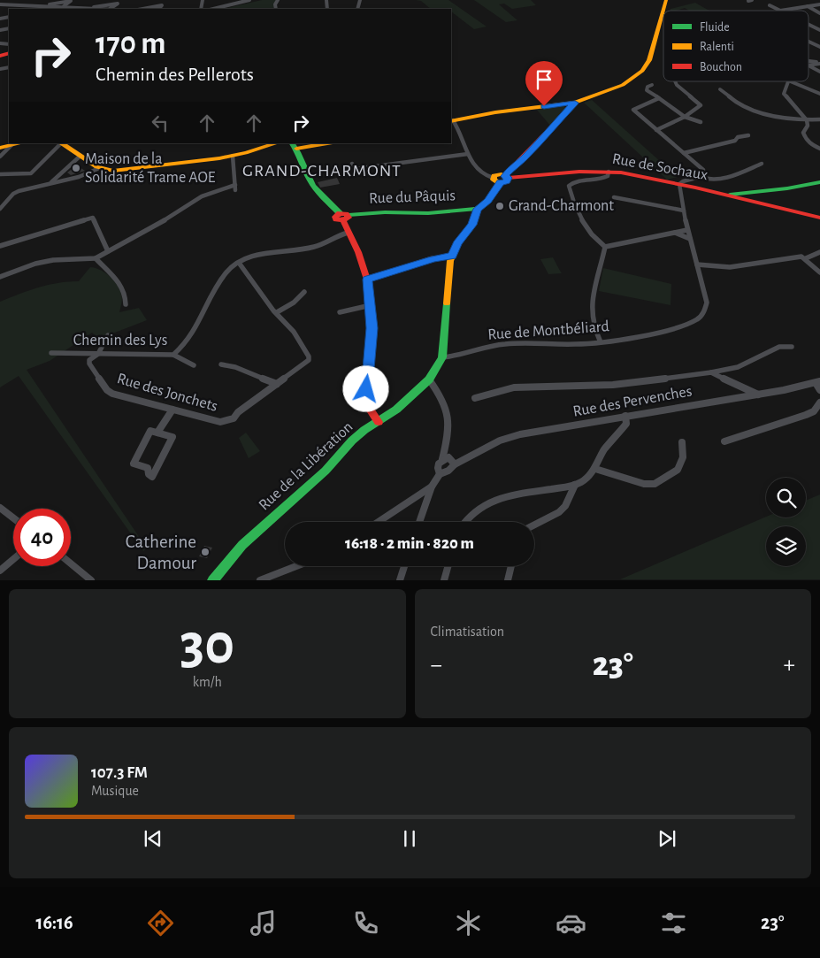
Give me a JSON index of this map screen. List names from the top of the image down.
{
  "streets": {
    "street": [
      "Rue de Sochaux",
      "Rue du Pâquis",
      "Rue de Montbéliard",
      "Chemin des Lys",
      "Rue des Jonchets",
      "Rue des Pervenches",
      "Rue de la Libération"
    ]
  },
  "crossings": [
    ["Rue du Pâquis", "Rue de la Libération"],
    ["Rue de Montbéliard", "Rue de la Libération"],
    ["Chemin des Lys", "Rue des Jonchets"]
  ],
  "districts": ["GRAND-CHARMONT"],
  "places": ["Maison de la Solidarité Trame AOE", "Grand-Charmont", "Catherine Damour"],
  "legend": ["Fluide", "Ralenti", "Bouchon"],
  "page": {
    "turn": ["170 m", "Chemin des Pellerots"],
    "limit": "40",
    "trip": "16:18 · 2 min · 820 m",
    "tile": [
      ["30", "km/h"],
      "Climatisation"
    ],
    "heat": ["−", "23°", "+"],
    "song": ["107.3 FM", "Musique"],
    "tabs": ["16:16", "23°"]
  }
}
